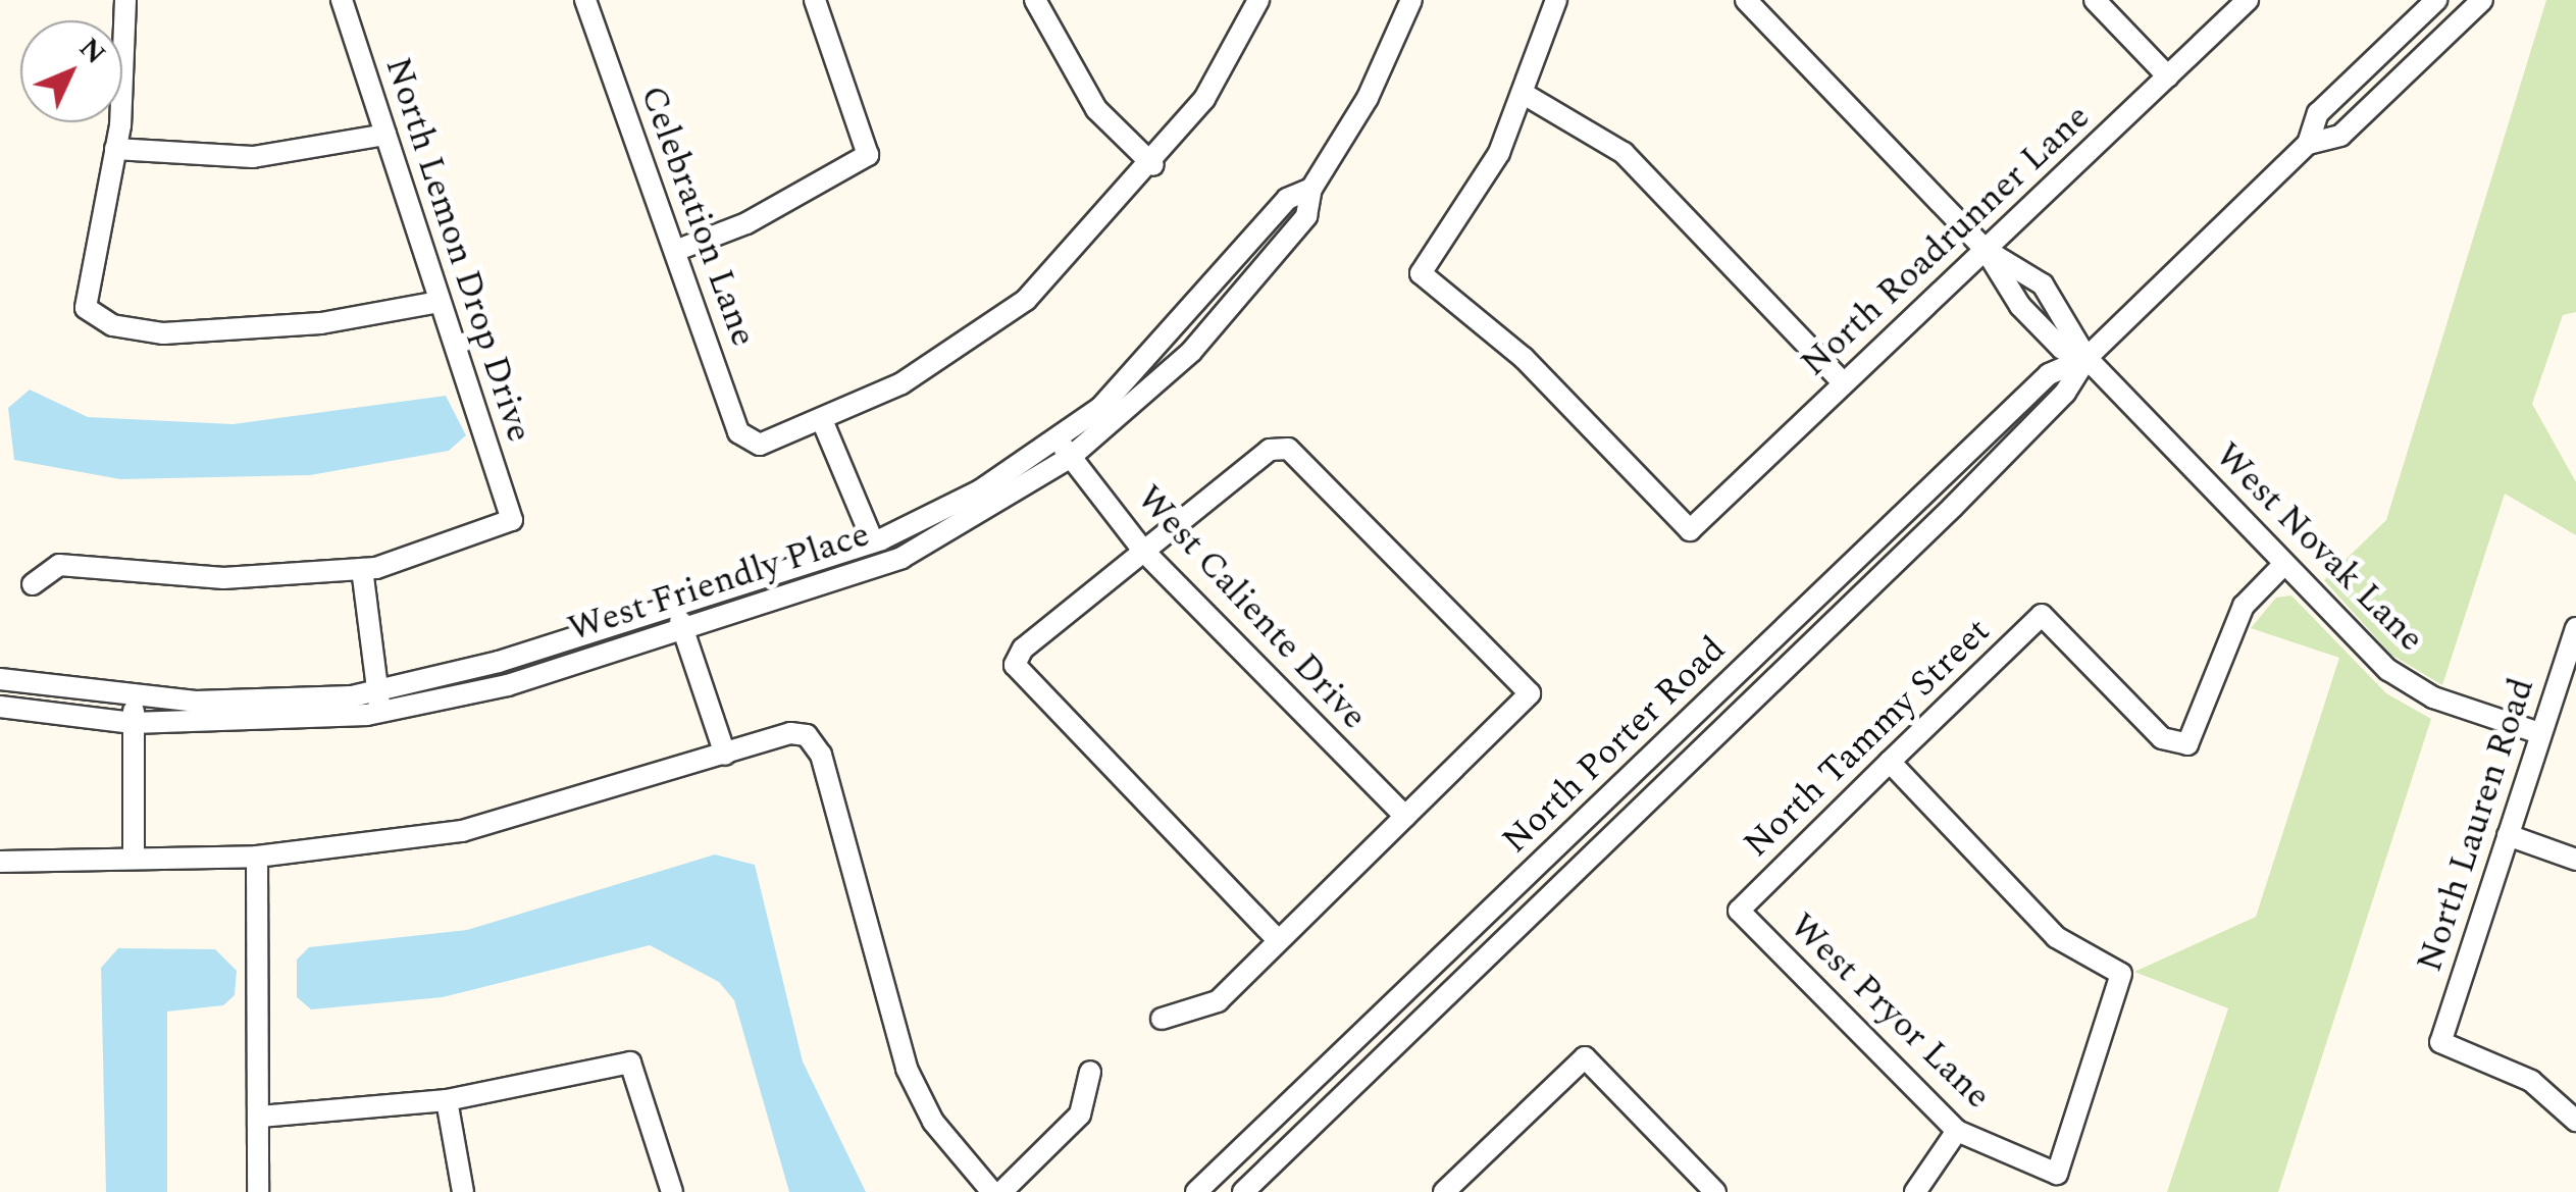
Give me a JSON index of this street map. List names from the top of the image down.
{
  "streets": {
    "street": [
      "Celebration Lane",
      "North Roadrunner Lane",
      "North Lemon Drop Drive",
      "West Novak Lane",
      "West Friendly Place",
      "West Caliente Drive",
      "North Tammy Street",
      "North Porter Road",
      "North Lauren Road",
      "West Pryor Lane"
    ]
  },
  "crossings": [
    ["North Roadrunner Lane", "West Novak Lane"],
    ["West Novak Lane", "North Tammy Street"],
    ["West Novak Lane", "North Porter Road"],
    ["West Novak Lane", "North Lauren Road"],
    ["West Friendly Place", "West Caliente Drive"],
    ["North Tammy Street", "West Pryor Lane"]
  ],
  "north": "top right"
}
